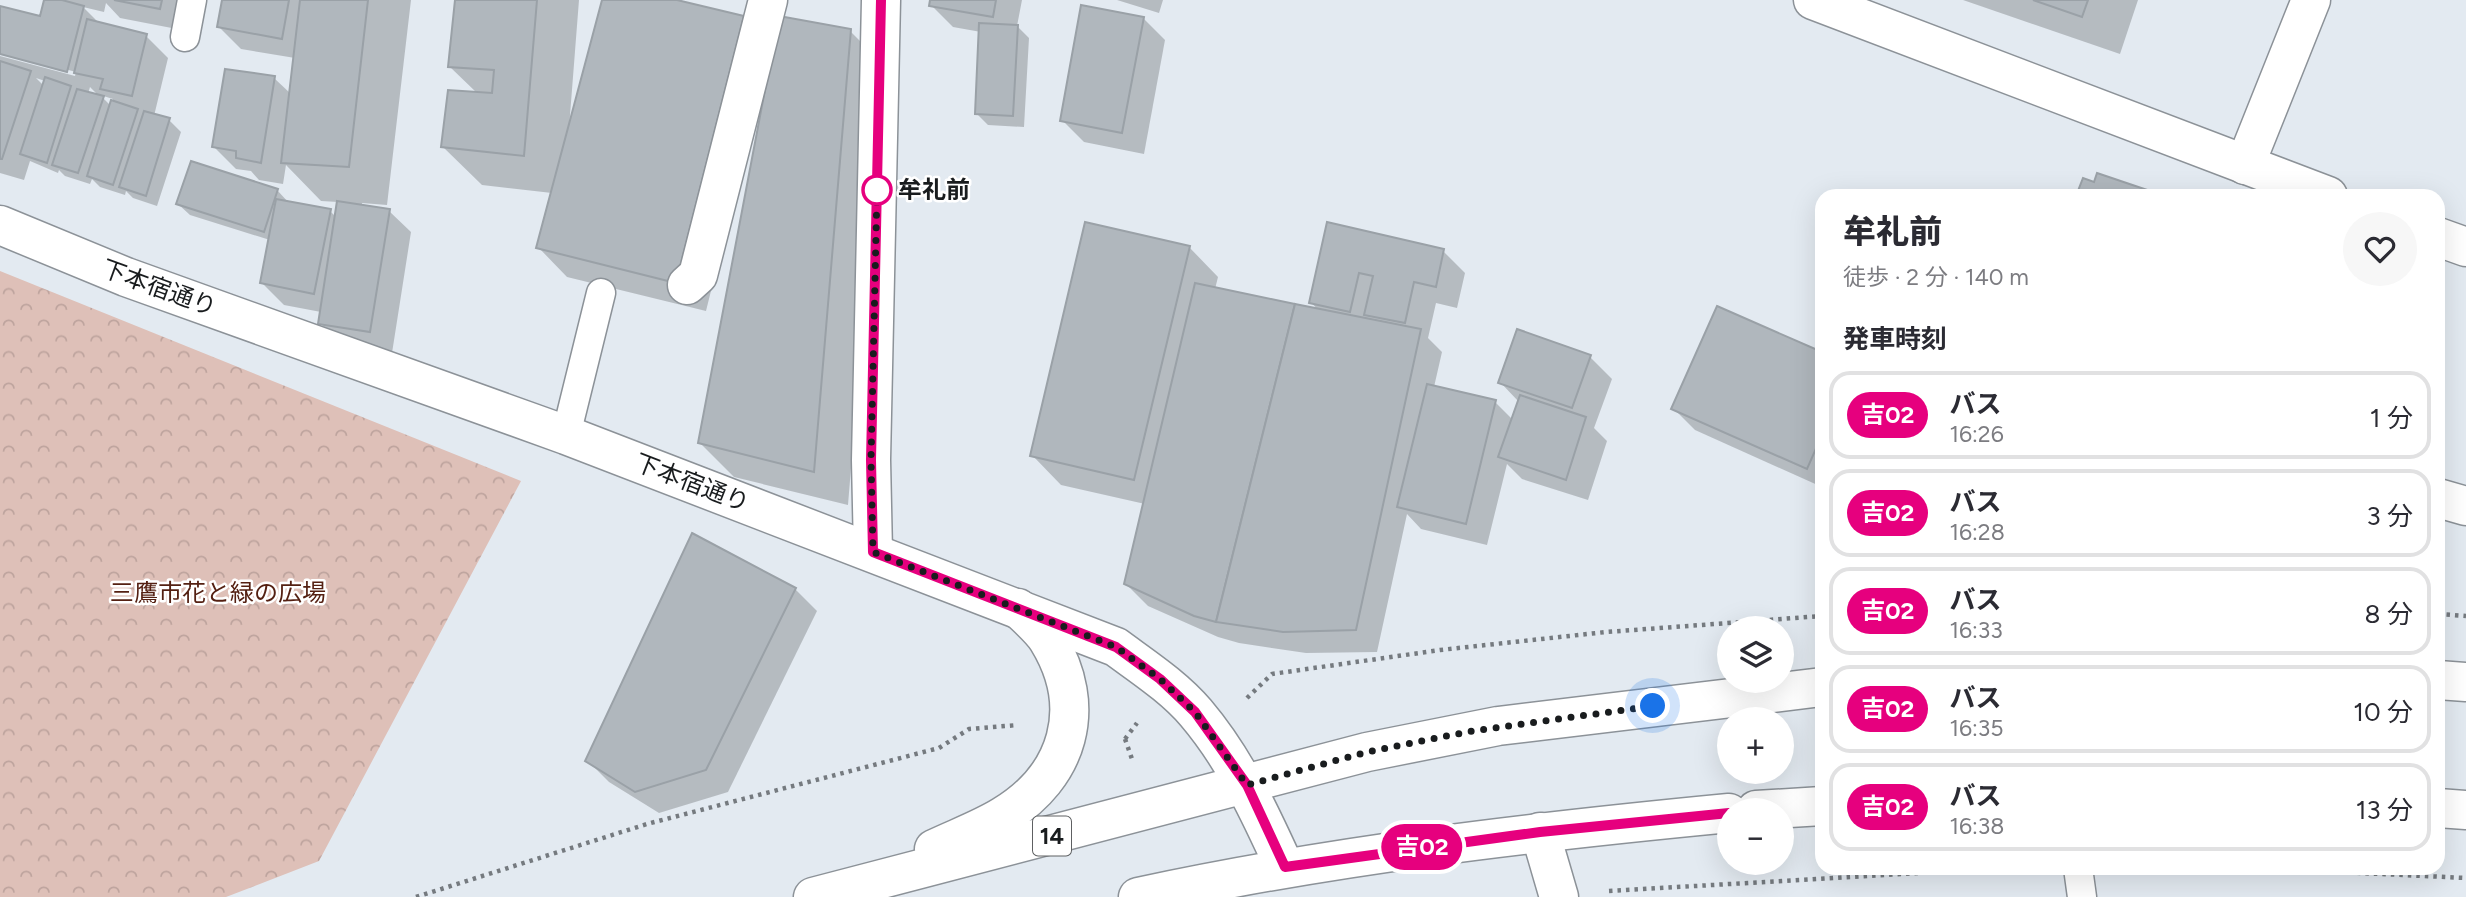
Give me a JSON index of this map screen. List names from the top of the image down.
{
  "streets": {
    "street": ["下本宿通り", "14"]
  },
  "crossings": [
    ["下本宿通り", "14"]
  ],
  "parks": ["三鷹市花と緑の広場"],
  "places": ["牟礼前"],
  "lines": ["bus line 吉02"],
  "page": {
    "on_map": "吉02",
    "heading": [
      ["牟礼前", "徒歩 · 2 分 · 140 m"],
      "発車時刻"
    ],
    "list": [
      {
        "mark": "吉02",
        "name": "バス",
        "note": "16:26",
        "value": "1 分"
      },
      {
        "mark": "吉02",
        "name": "バス",
        "note": "16:28",
        "value": "3 分"
      },
      {
        "mark": "吉02",
        "name": "バス",
        "note": "16:33",
        "value": "8 分"
      },
      {
        "mark": "吉02",
        "name": "バス",
        "note": "16:35",
        "value": "10 分"
      },
      {
        "mark": "吉02",
        "name": "バス",
        "note": "16:38",
        "value": "13 分"
      }
    ],
    "map_buttons": ["+", "−"]
  }
}
